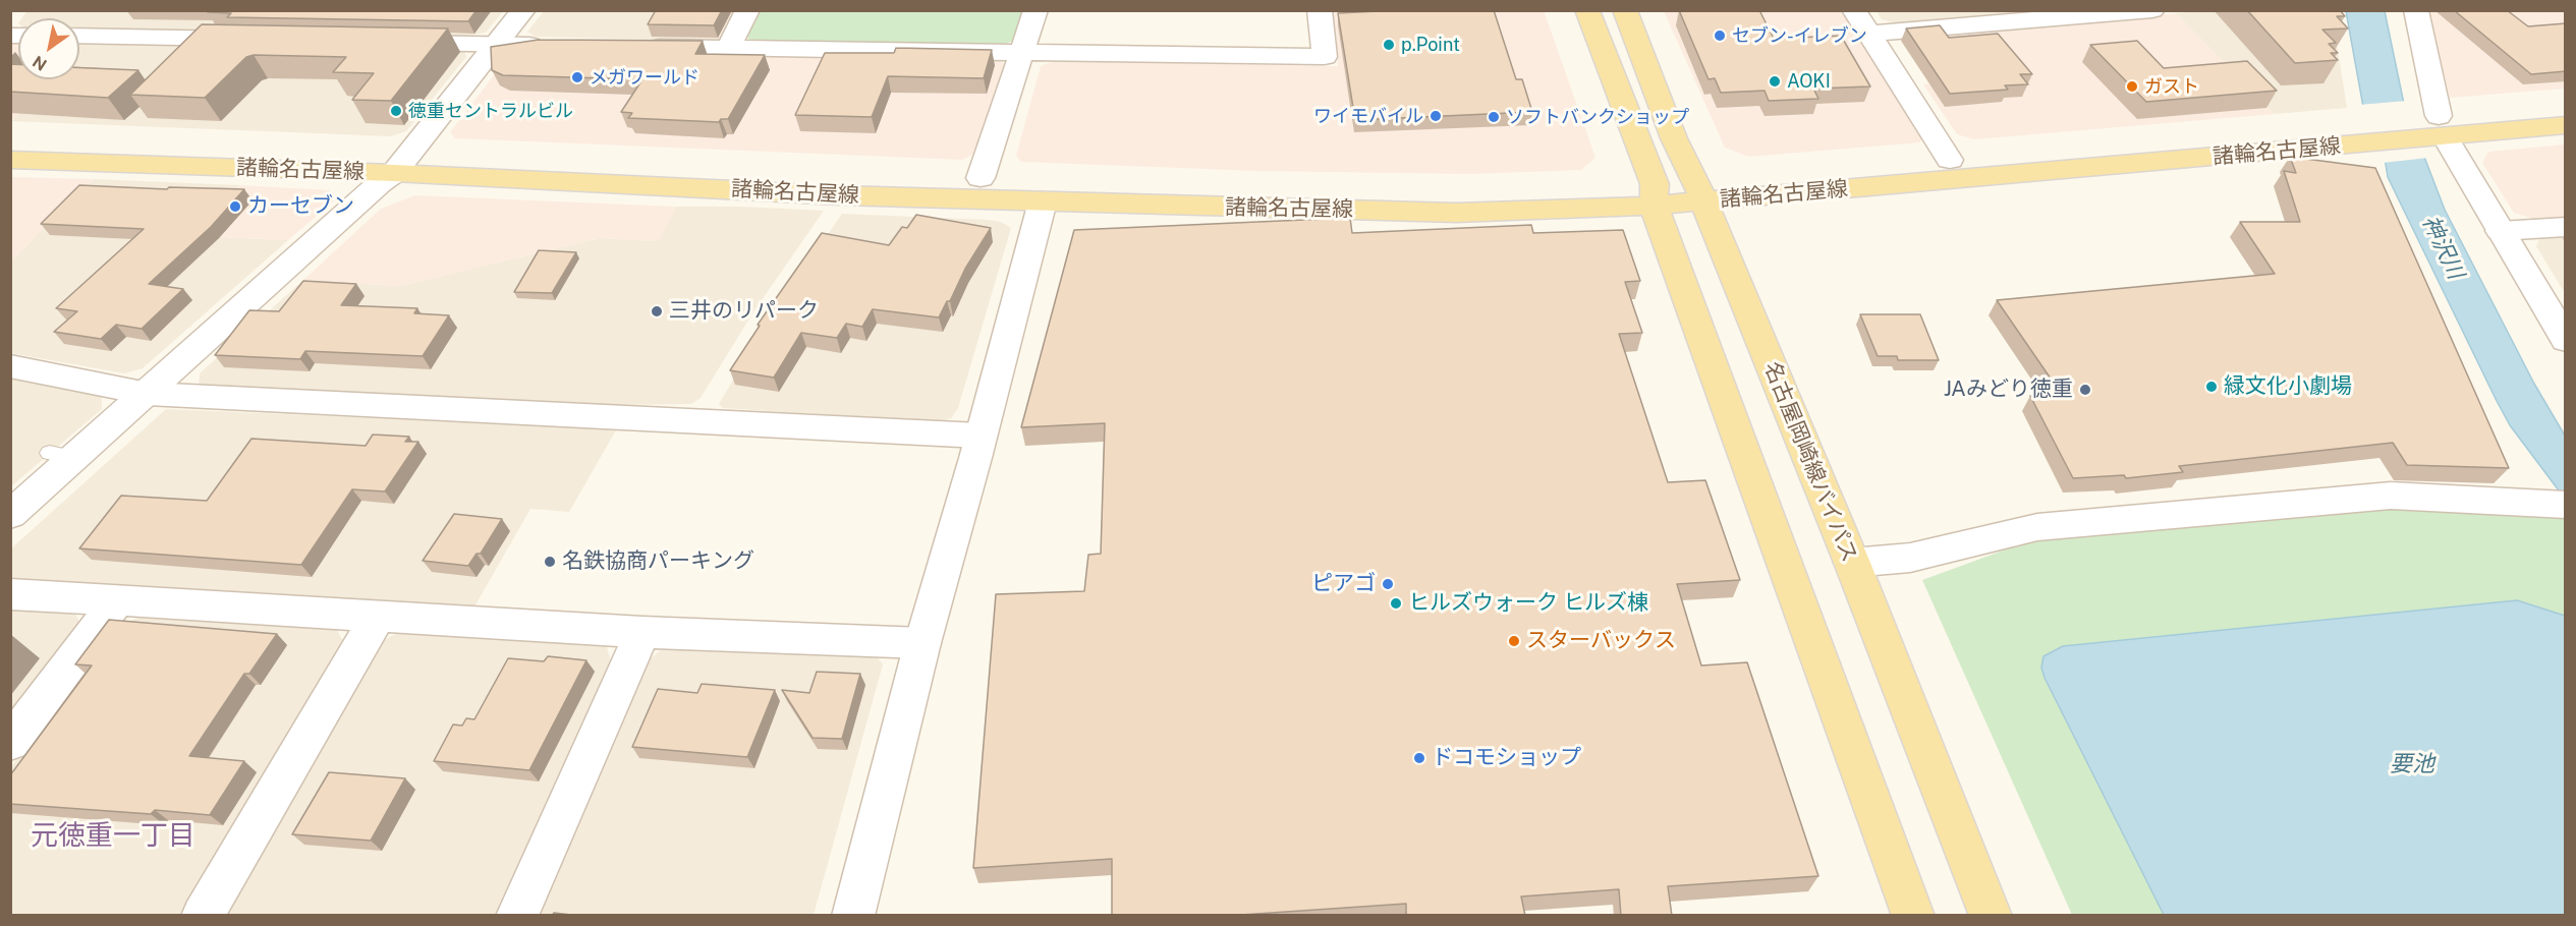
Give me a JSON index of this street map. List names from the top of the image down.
{
  "streets": {
    "main road": ["諸輪名古屋線", "名古屋岡崎線バイパス"]
  },
  "crossings": [
    ["諸輪名古屋線", "名古屋岡崎線バイパス"]
  ],
  "districts": ["元徳重一丁目"],
  "water": ["神沢川", "要池"],
  "places": [
    "セブン-イレブン",
    "p.Point",
    "メガワールド",
    "AOKI",
    "ガスト",
    "徳重セントラルビル",
    "ワイモバイル",
    "ソフトバンクショップ",
    "カーセブン",
    "三井のリパーク",
    "緑文化小劇場",
    "JAみどり徳重",
    "名鉄協商パーキング",
    "ピアゴ",
    "ヒルズウォーク ヒルズ棟",
    "スターバックス",
    "ドコモショップ"
  ],
  "north": "bottom left"
}
